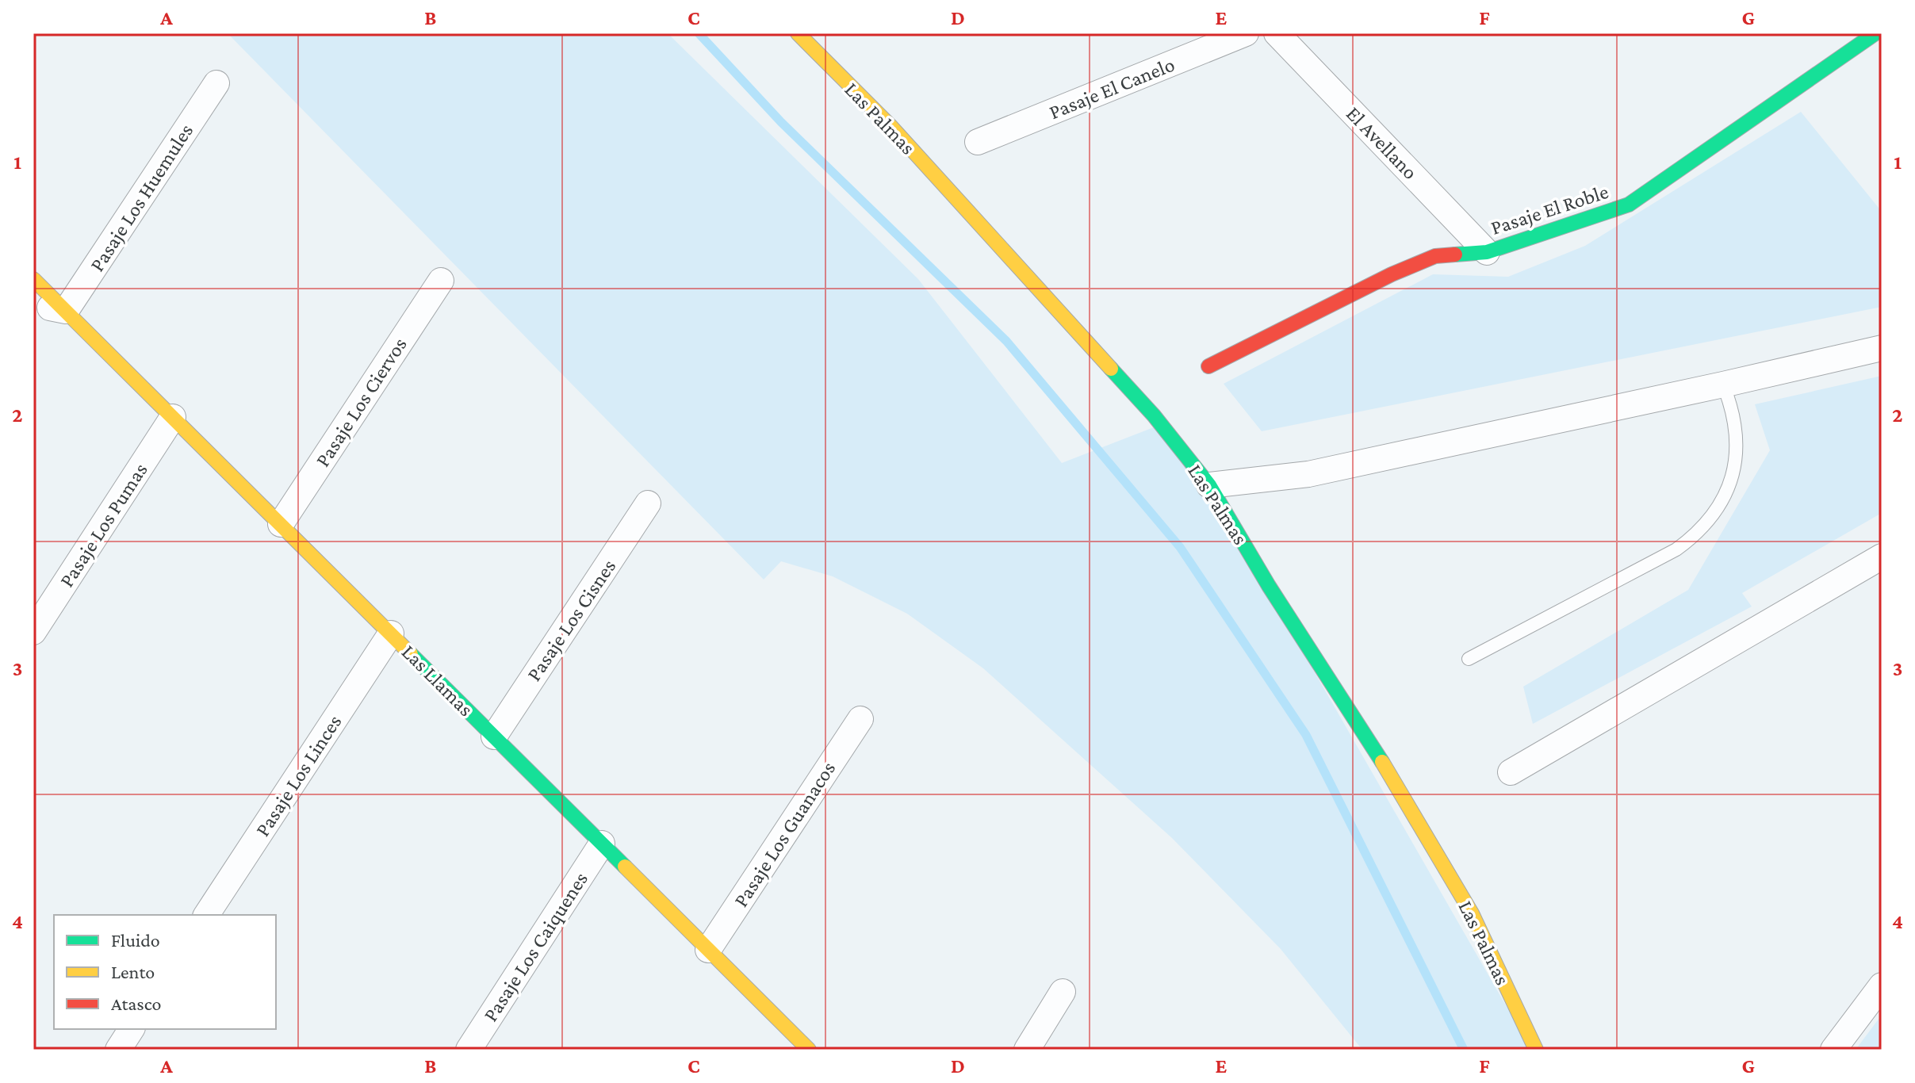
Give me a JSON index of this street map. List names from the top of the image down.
{
  "streets": {
    "street": [
      "Pasaje El Canelo",
      "Las Palmas",
      "El Avellano",
      "Pasaje Los Huemules",
      "Pasaje El Roble",
      "Pasaje Los Ciervos",
      "Pasaje Los Pumas",
      "Pasaje Los Cisnes",
      "Las Llamas",
      "Pasaje Los Linces",
      "Pasaje Los Guanacos",
      "Pasaje Los Caiquenes"
    ]
  },
  "crossings": [
    ["El Avellano", "Pasaje El Roble"],
    ["Pasaje Los Huemules", "Las Llamas"],
    ["Pasaje Los Ciervos", "Las Llamas"],
    ["Pasaje Los Pumas", "Las Llamas"],
    ["Pasaje Los Cisnes", "Las Llamas"],
    ["Las Llamas", "Pasaje Los Linces"],
    ["Las Llamas", "Pasaje Los Guanacos"],
    ["Las Llamas", "Pasaje Los Caiquenes"]
  ],
  "legend": ["Fluido", "Lento", "Atasco"],
  "grid": {
    "columns": [
      "A",
      "B",
      "C",
      "D",
      "E",
      "F",
      "G"
    ],
    "rows": [
      "1",
      "2",
      "3",
      "4"
    ]
  }
}
